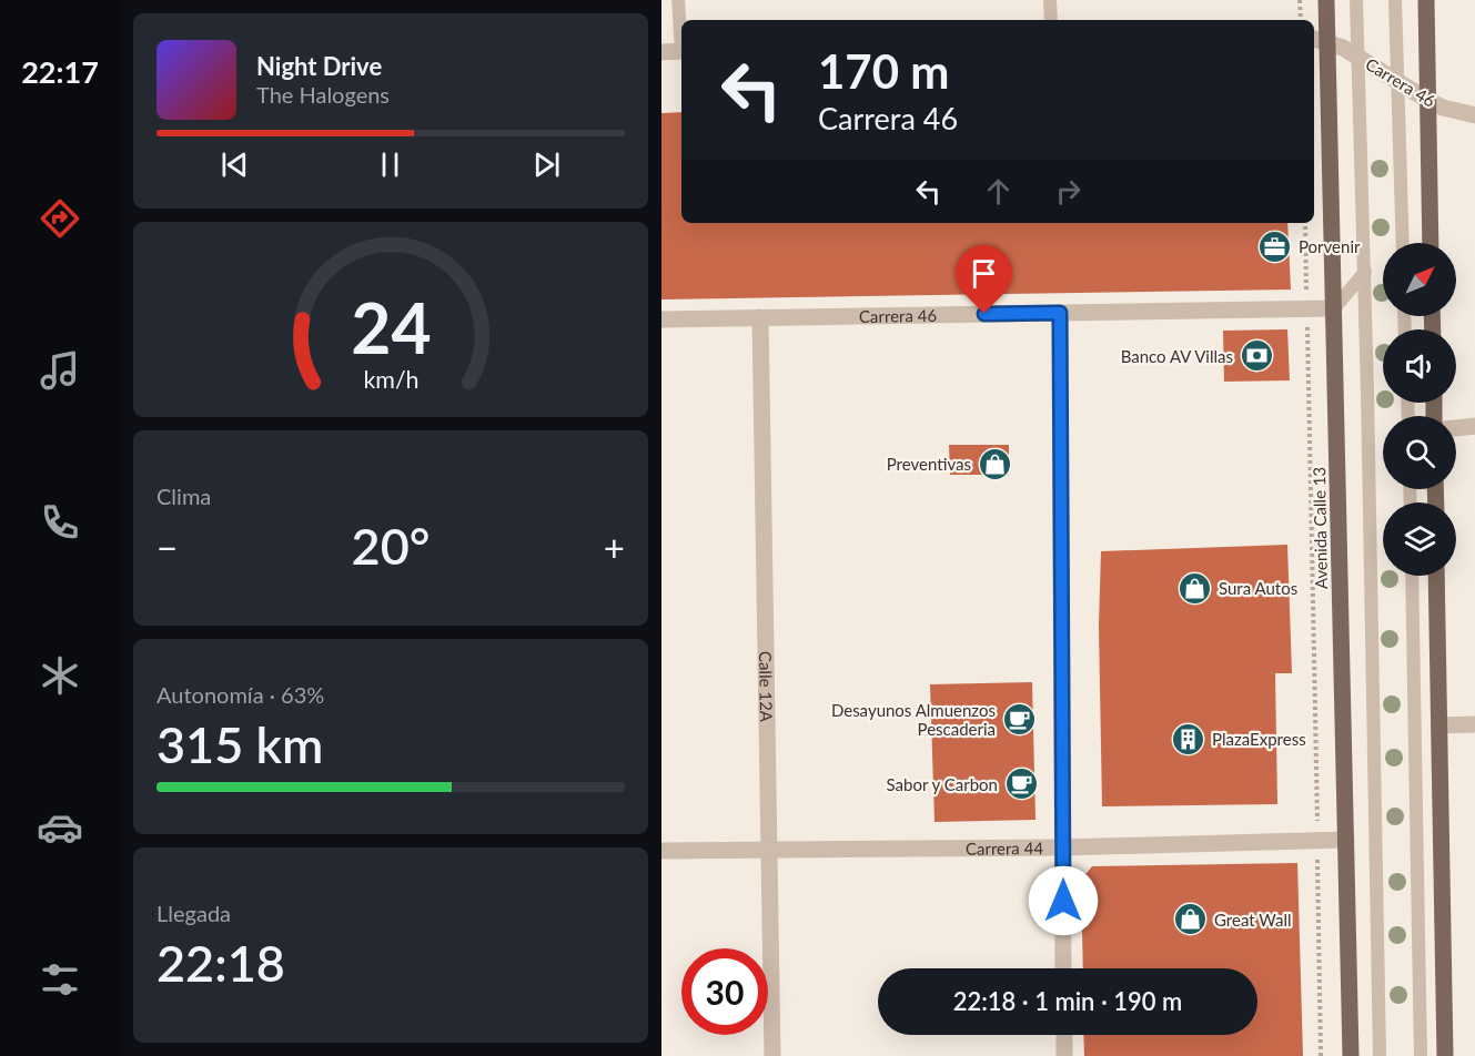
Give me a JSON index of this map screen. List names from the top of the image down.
{
  "streets": {
    "main road": ["Avenida Calle 13"],
    "street": ["Carrera 46", "Calle 12A", "Carrera 44"]
  },
  "crossings": [
    ["Carrera 46", "Avenida Calle 13"],
    ["Carrera 46", "Calle 12A"],
    ["Avenida Calle 13", "Carrera 44"],
    ["Calle 12A", "Carrera 44"]
  ],
  "places": {
    "office": ["Porvenir"],
    "bank": ["Banco AV Villas"],
    "shop": ["Preventivas", "Sura Autos", "Great Wall"],
    "cafe": ["Desayunos Almuenzos Pescaderia", "Sabor y Carbon"],
    "building": ["PlazaExpress"]
  },
  "north": "top right",
  "page": {
    "tabs": "22:17",
    "turn": ["170 m", "Carrera 46"],
    "song": ["Night Drive", "The Halogens"],
    "tile": [
      "Clima",
      ["Autonomía · 63%", "315 km"],
      ["Llegada", "22:18"]
    ],
    "heat": ["−", "20°", "+"],
    "limit": "30",
    "trip": "22:18 · 1 min · 190 m",
    "gauge": ["24", "km/h"]
  }
}
